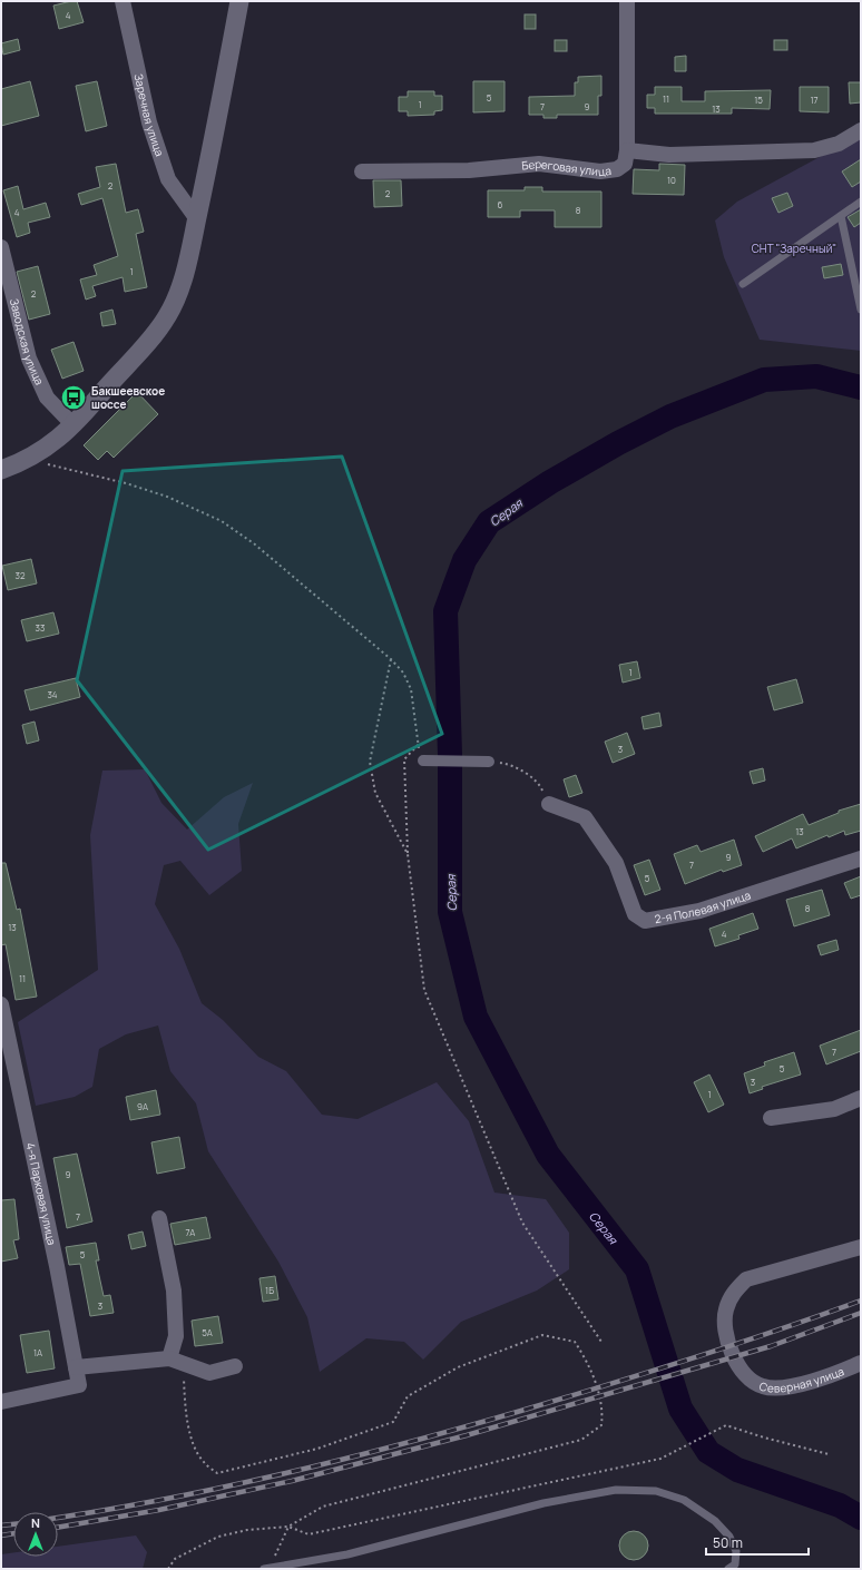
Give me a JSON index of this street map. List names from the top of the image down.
{
  "streets": {
    "street": [
      "Заречная улица",
      "Береговая улица",
      "Заводская улица",
      "2-я Полевая улица",
      "4-я Парковая улица",
      "Северная улица"
    ]
  },
  "water": ["Серая"],
  "parks": ["СНТ \"Заречный\""],
  "places": {
    "bus stop": ["Бакшеевское шоссе"]
  },
  "house_numbers": [
    "4",
    "5",
    "11",
    "15",
    "17",
    "1",
    "7",
    "9",
    "13",
    "10",
    "2",
    "2",
    "6",
    "8",
    "4",
    "1",
    "2",
    "32",
    "33",
    "1",
    "34",
    "3",
    "13",
    "9",
    "7",
    "5",
    "8",
    "13",
    "4",
    "11",
    "7",
    "5",
    "3",
    "1",
    "9А",
    "9",
    "7",
    "7А",
    "5",
    "1Б",
    "3",
    "5А",
    "1А"
  ],
  "scale_bar": "50 m",
  "north": "top"
}
